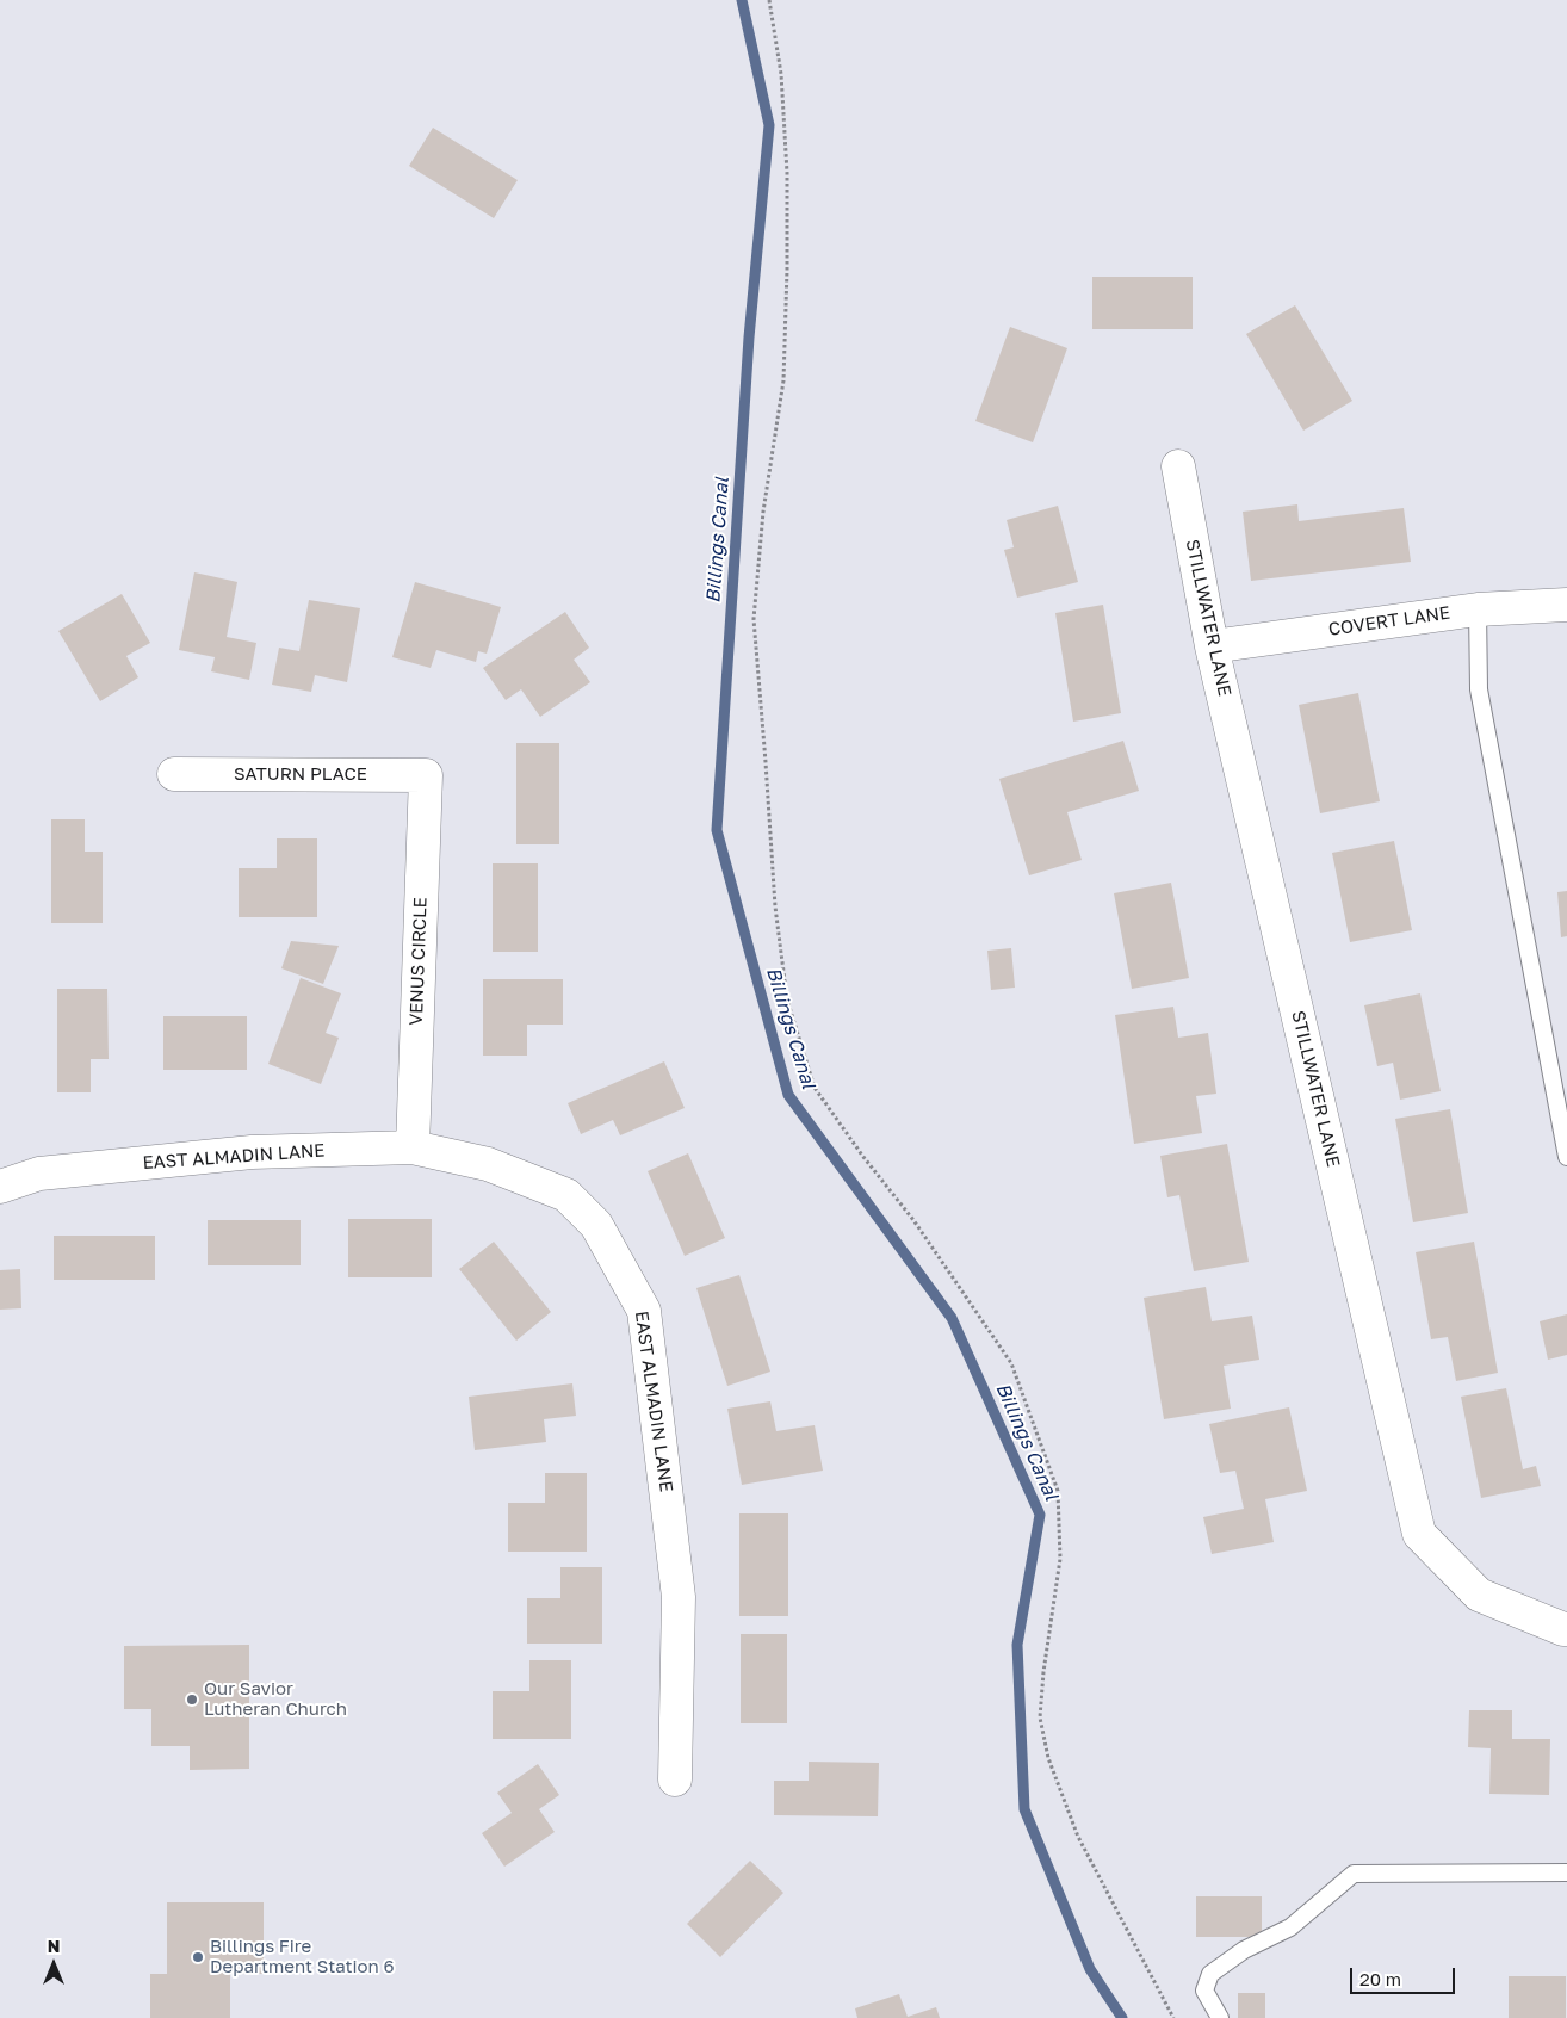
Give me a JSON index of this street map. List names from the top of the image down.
{
  "streets": {
    "street": [
      "STILLWATER LANE",
      "COVERT LANE",
      "SATURN PLACE",
      "VENUS CIRCLE",
      "EAST ALMADIN LANE"
    ]
  },
  "crossings": [
    ["STILLWATER LANE", "COVERT LANE"],
    ["SATURN PLACE", "VENUS CIRCLE"],
    ["VENUS CIRCLE", "EAST ALMADIN LANE"]
  ],
  "water": ["Billings Canal"],
  "places": ["Our Savior Lutheran Church", "Billings Fire Department Station 6"],
  "scale_bar": "20 m",
  "north": "top"
}
